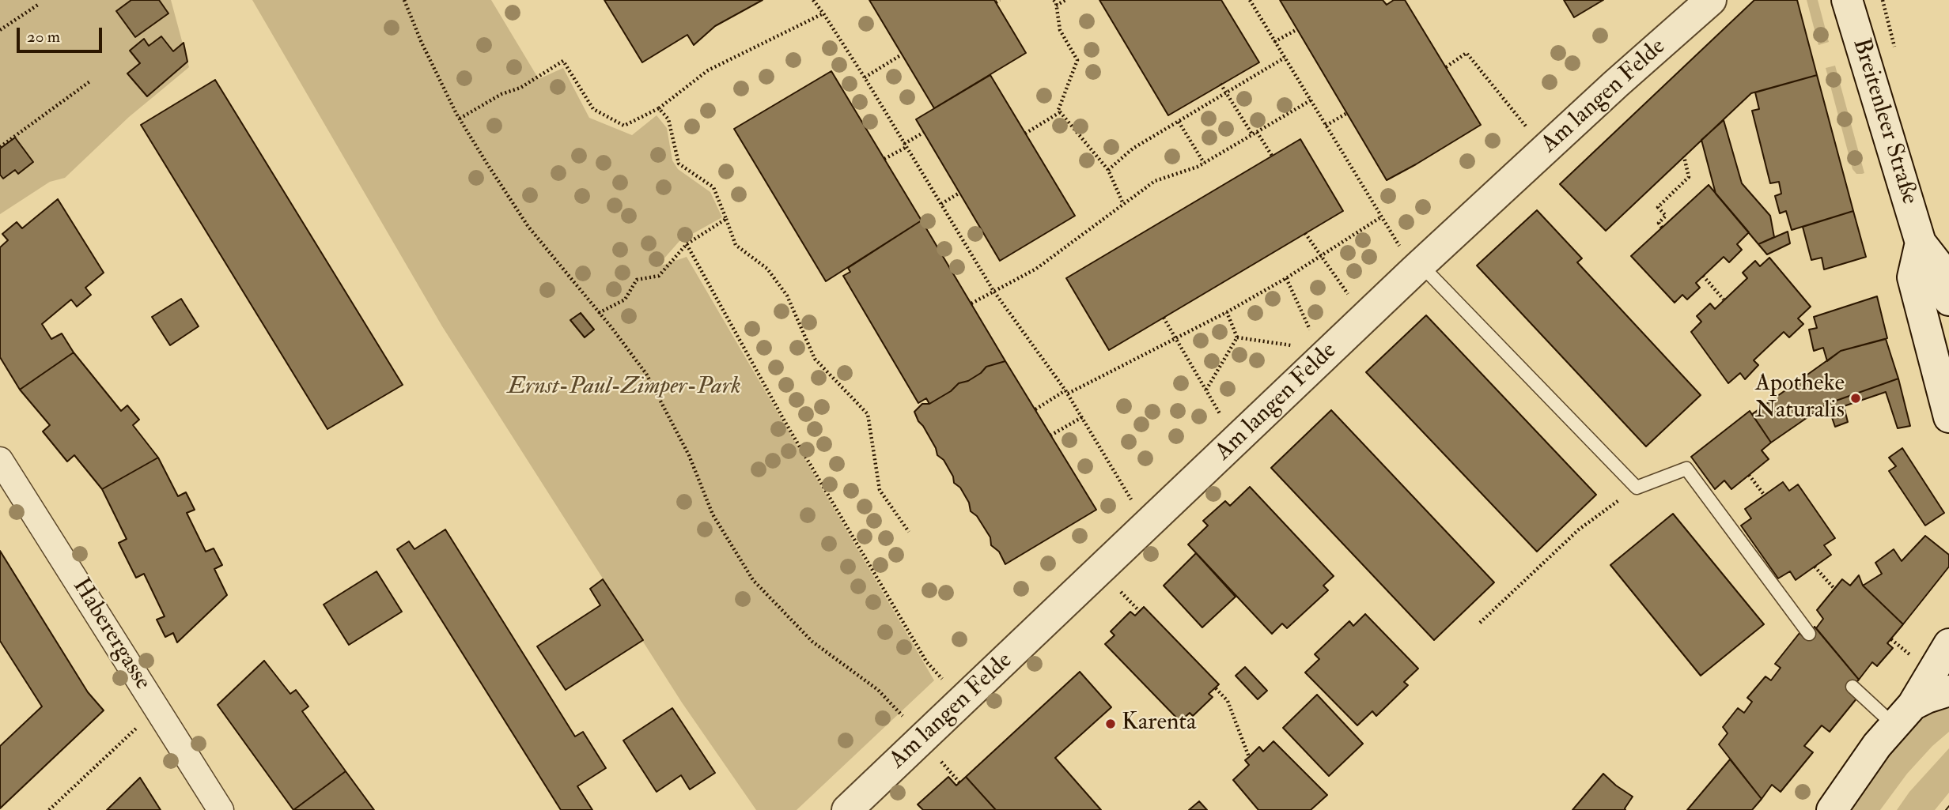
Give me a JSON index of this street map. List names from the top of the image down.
{
  "streets": {
    "street": ["Am langen Felde", "Breitenleer Straße", "Haberergasse"]
  },
  "parks": ["Ernst-Paul-Zimper-Park"],
  "places": ["Apotheke Naturalis", "Karenta"],
  "scale_bar": "20 m"
}
